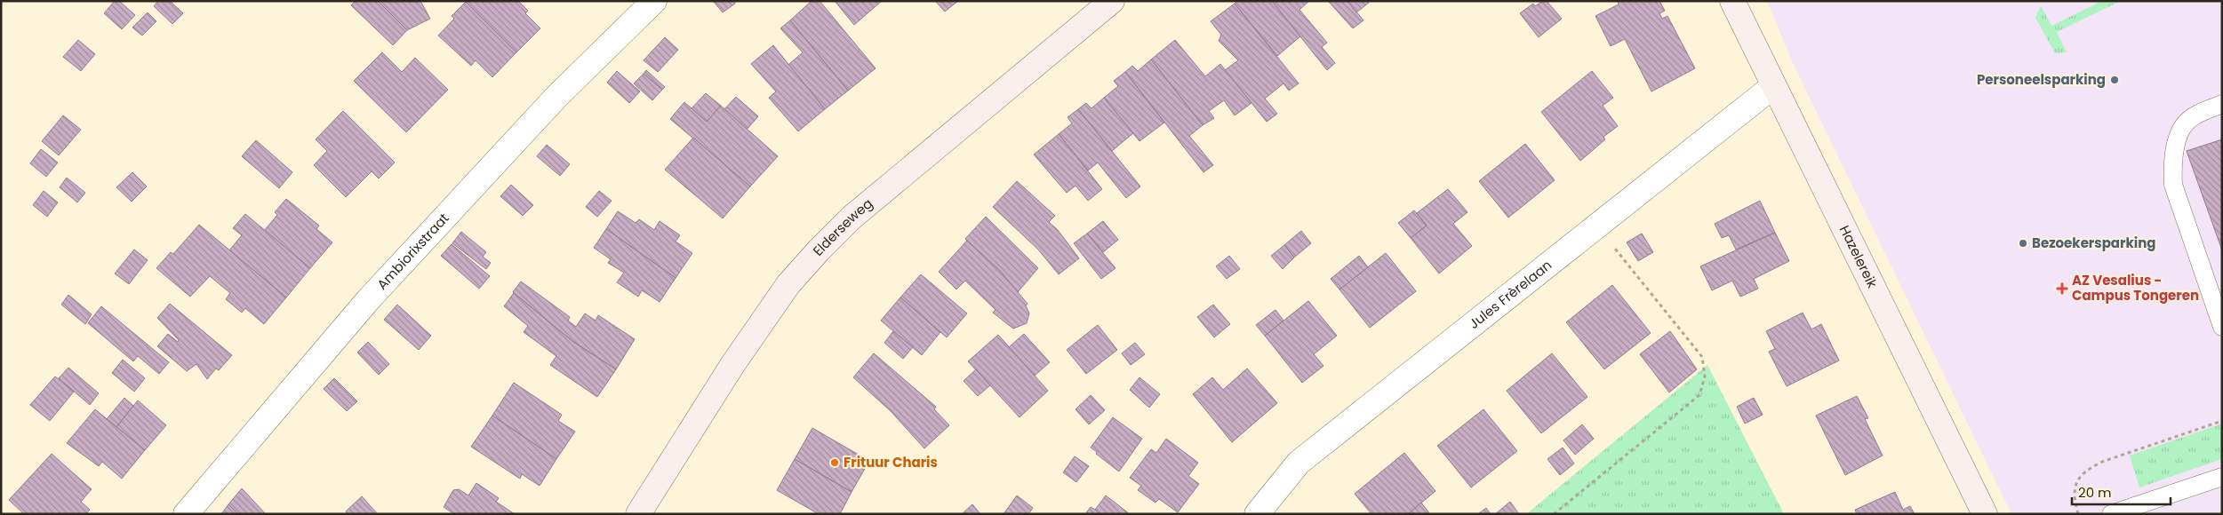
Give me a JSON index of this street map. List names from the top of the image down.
{
  "streets": {
    "main road": ["Elderseweg", "Hazelereik"],
    "street": ["Ambiorixstraat", "Jules Frèrelaan"]
  },
  "crossings": [
    ["Hazelereik", "Jules Frèrelaan"]
  ],
  "places": {
    "other": ["Personeelsparking", "Bezoekersparking", "Frituur Charis"],
    "health": ["AZ Vesalius - Campus Tongeren"]
  },
  "scale_bar": "20 m"
}
